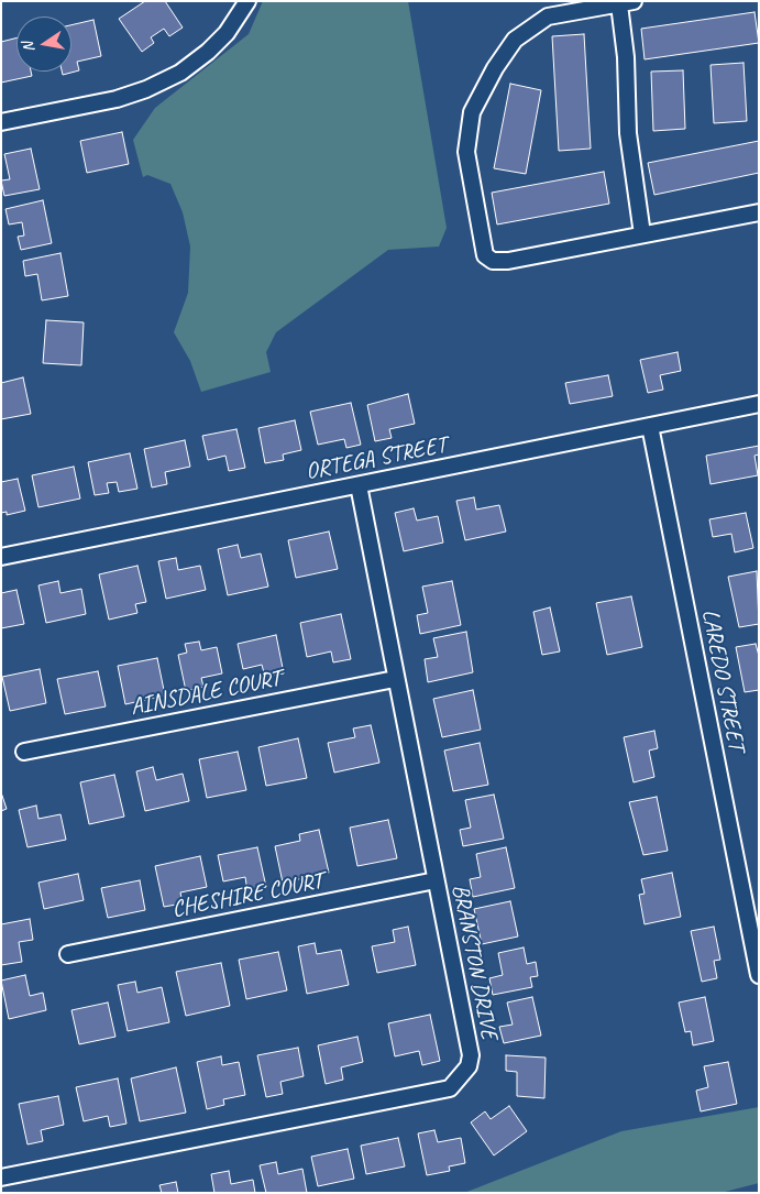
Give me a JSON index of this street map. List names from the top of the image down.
{
  "streets": {
    "street": [
      "ORTEGA STREET",
      "LAREDO STREET",
      "AINSDALE COURT",
      "CHESHIRE COURT",
      "BRANSTON DRIVE"
    ]
  },
  "crossings": [
    ["ORTEGA STREET", "LAREDO STREET"],
    ["ORTEGA STREET", "BRANSTON DRIVE"],
    ["AINSDALE COURT", "BRANSTON DRIVE"],
    ["CHESHIRE COURT", "BRANSTON DRIVE"]
  ],
  "north": "left"
}
